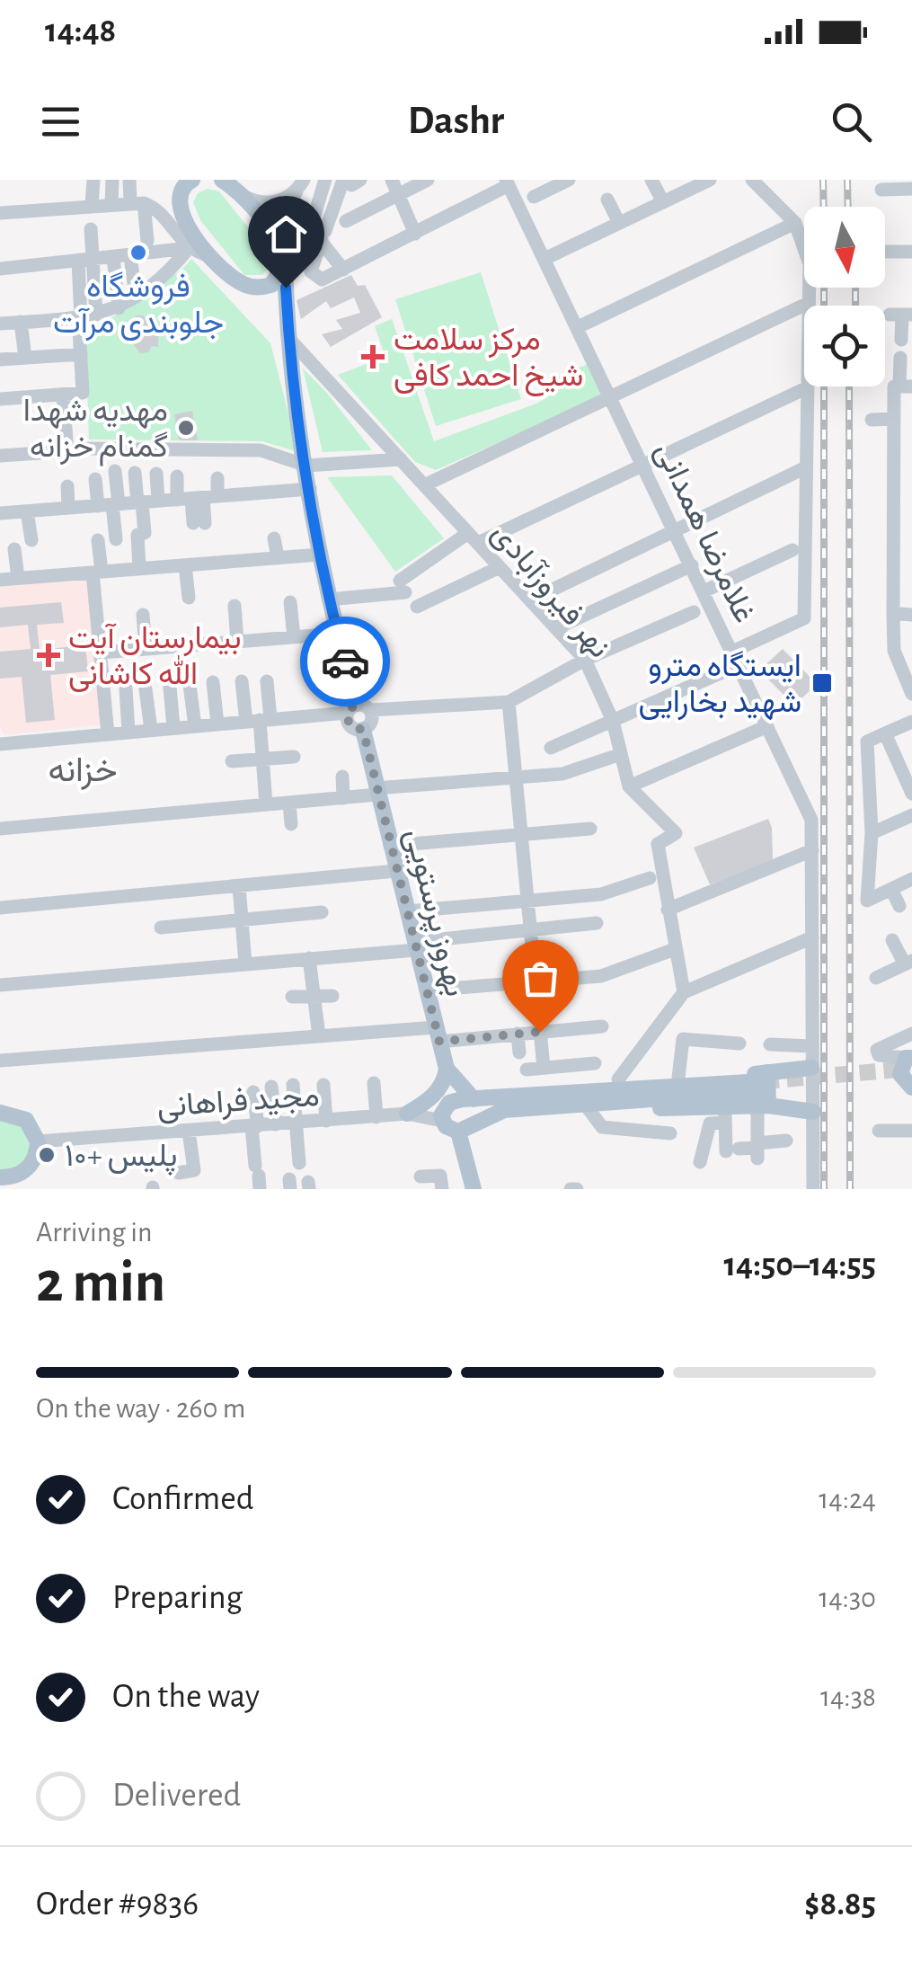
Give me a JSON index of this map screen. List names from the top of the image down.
{
  "streets": {
    "main road": ["بهروز پرستویی"],
    "street": ["غلامرضا همدانی", "نهر فیروزآبادی", "مجید فراهانی"]
  },
  "districts": ["خزانه"],
  "places": {
    "other": ["فروشگاه جلوبندی مرآت", "مهدیه شهدا گمنام خزانه", "پلیس +۱۰"],
    "health": ["مرکز سلامت شیخ احمد کافی", "بیمارستان آیت الله کاشانی"],
    "transit": ["ایستگاه مترو شهید بخارایی"]
  },
  "north": "bottom",
  "page": {
    "status": "14:48",
    "header": "Dashr",
    "heading": ["2 min", "Arriving in", "14:50–14:55"],
    "panel": ["Order #9836", "$8.85"],
    "bar": "On the way · 260 m",
    "list": [
      ["Confirmed", "14:24"],
      ["Preparing", "14:30"],
      ["On the way", "14:38"],
      "Delivered"
    ]
  }
}
